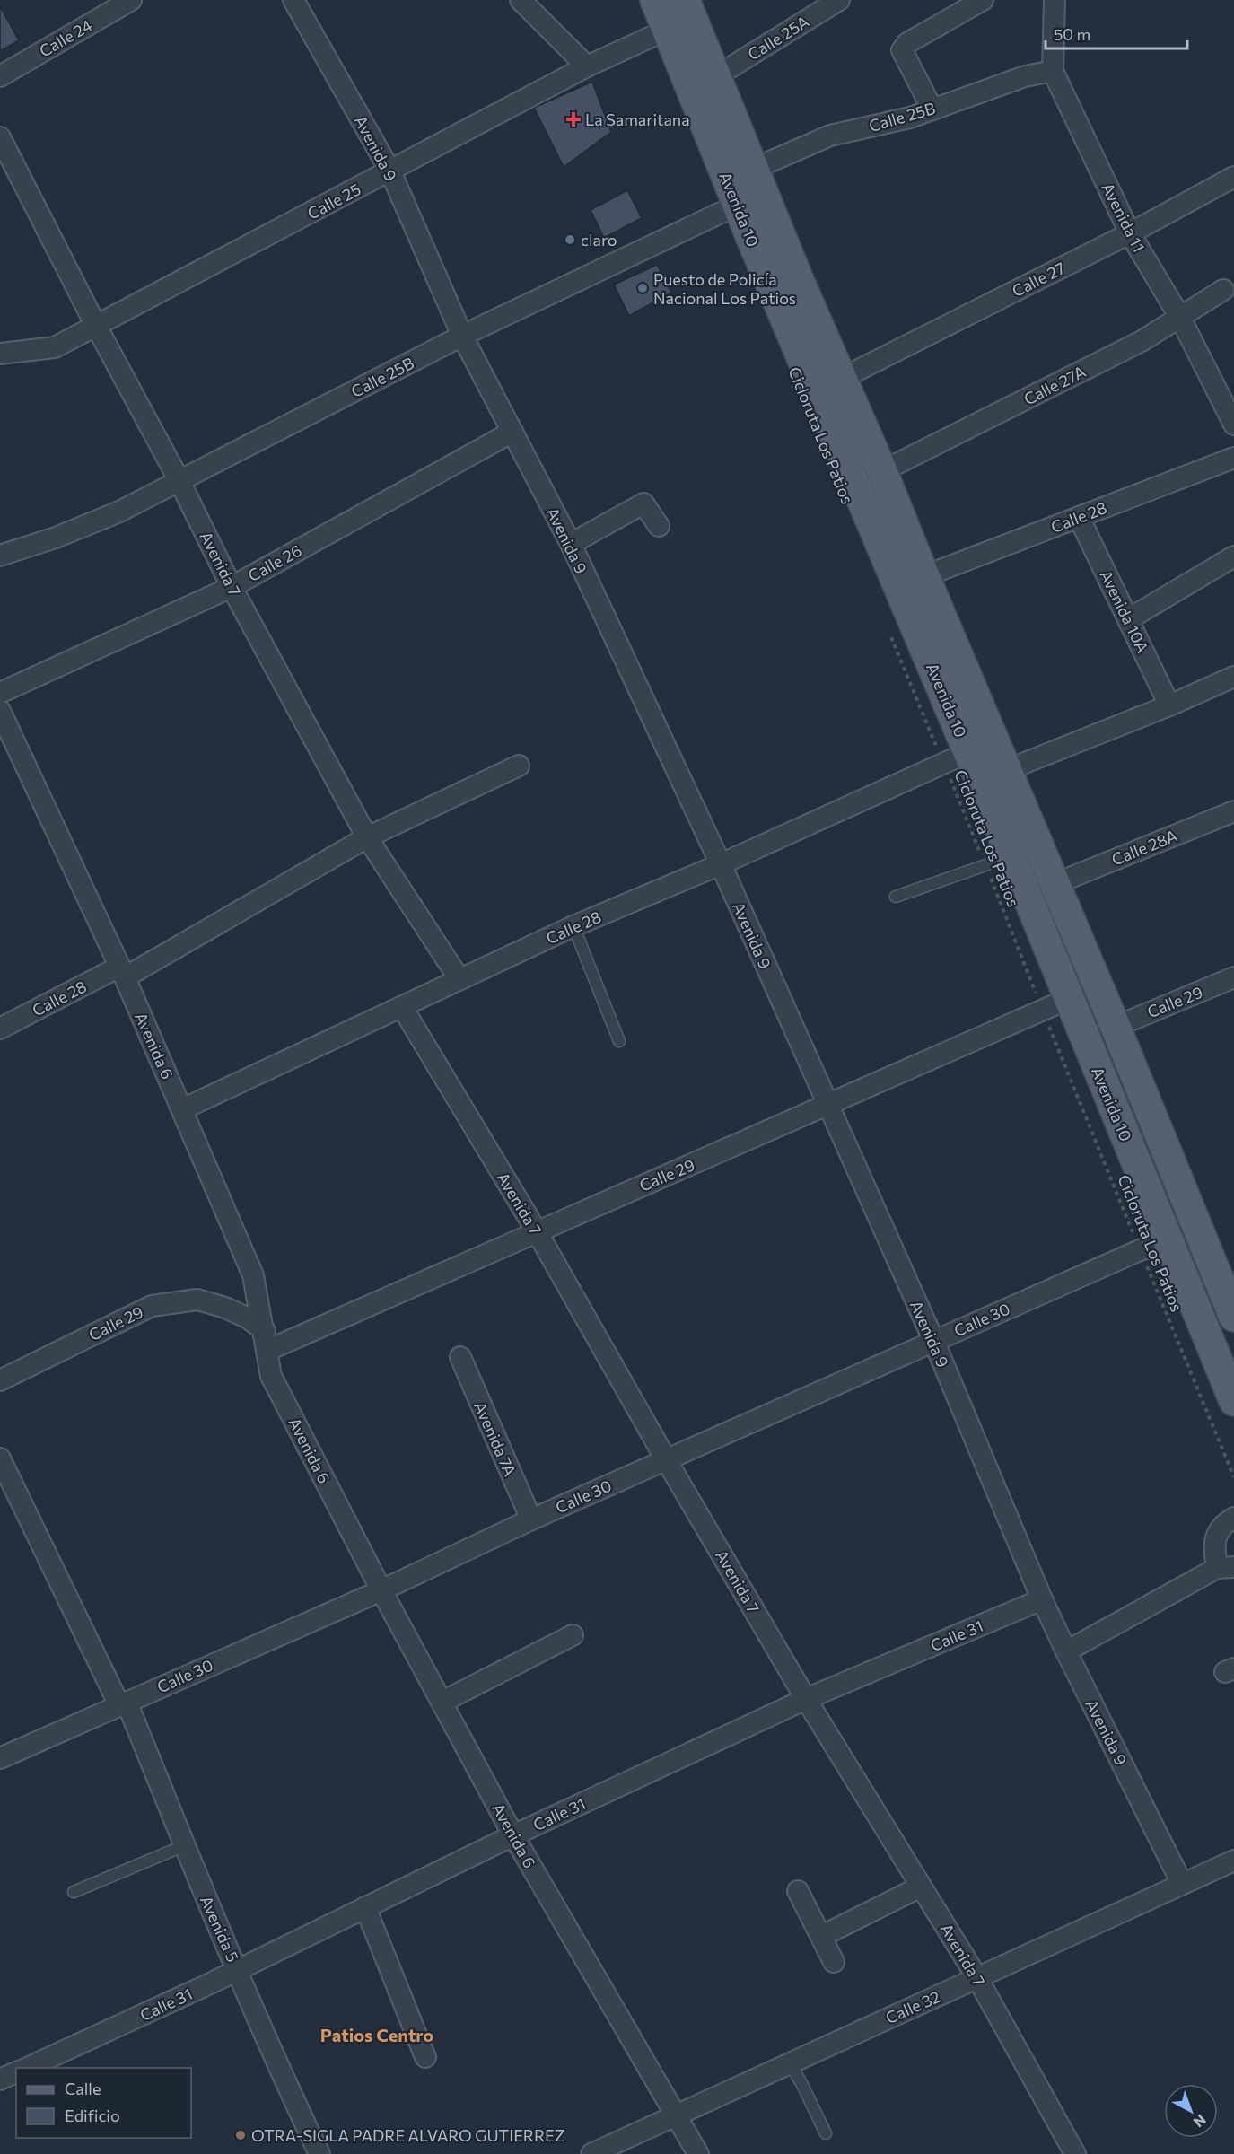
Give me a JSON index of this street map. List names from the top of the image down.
{
  "streets": {
    "main road": ["Avenida 10"],
    "street": [
      "Calle 24",
      "Calle 25A",
      "Calle 25B",
      "Avenida 9",
      "Calle 25",
      "Avenida 11",
      "Calle 27",
      "Calle 27A",
      "Calle 28",
      "Calle 26",
      "Avenida 7",
      "Avenida 10A",
      "Calle 28A",
      "Calle 29",
      "Avenida 6",
      "Calle 30",
      "Avenida 7A",
      "Calle 31",
      "Avenida 5",
      "Calle 32"
    ],
    "path": ["Cicloruta Los Patios"]
  },
  "crossings": [
    ["Calle 25A", "Avenida 10"],
    ["Calle 25B", "Avenida 9"],
    ["Calle 25B", "Avenida 10"],
    ["Calle 25B", "Avenida 11"],
    ["Calle 25B", "Avenida 7"],
    ["Avenida 9", "Calle 25"],
    ["Avenida 9", "Calle 28"],
    ["Avenida 9", "Calle 26"],
    ["Avenida 9", "Calle 29"],
    ["Avenida 9", "Calle 30"],
    ["Avenida 9", "Calle 31"],
    ["Avenida 9", "Calle 32"],
    ["Calle 25", "Avenida 10"],
    ["Calle 25", "Avenida 7"],
    ["Avenida 10", "Calle 27"],
    ["Avenida 10", "Calle 27A"],
    ["Avenida 10", "Cicloruta Los Patios"],
    ["Avenida 10", "Calle 28"],
    ["Avenida 10", "Calle 28A"],
    ["Avenida 10", "Calle 29"],
    ["Avenida 10", "Calle 30"],
    ["Avenida 11", "Calle 27"],
    ["Avenida 11", "Calle 27A"],
    ["Cicloruta Los Patios", "Calle 28"],
    ["Cicloruta Los Patios", "Calle 29"],
    ["Cicloruta Los Patios", "Calle 30"],
    ["Calle 28", "Avenida 7"],
    ["Calle 28", "Avenida 10A"],
    ["Calle 28", "Avenida 6"],
    ["Calle 26", "Avenida 7"],
    ["Avenida 7", "Calle 29"],
    ["Avenida 7", "Calle 30"],
    ["Avenida 7", "Calle 31"],
    ["Avenida 7", "Calle 32"],
    ["Calle 29", "Avenida 6"],
    ["Avenida 6", "Calle 30"],
    ["Avenida 6", "Calle 31"],
    ["Avenida 6", "Calle 32"],
    ["Calle 30", "Avenida 7A"],
    ["Calle 30", "Avenida 5"],
    ["Calle 31", "Avenida 5"]
  ],
  "districts": ["Patios Centro"],
  "places": {
    "health": ["La Samaritana"],
    "other": ["claro", "Puesto de Policía Nacional Los Patios", "OTRA-SIGLA PADRE ALVARO GUTIERREZ"]
  },
  "legend": ["Calle", "Edificio"],
  "scale_bar": "50 m",
  "north": "bottom right"
}
